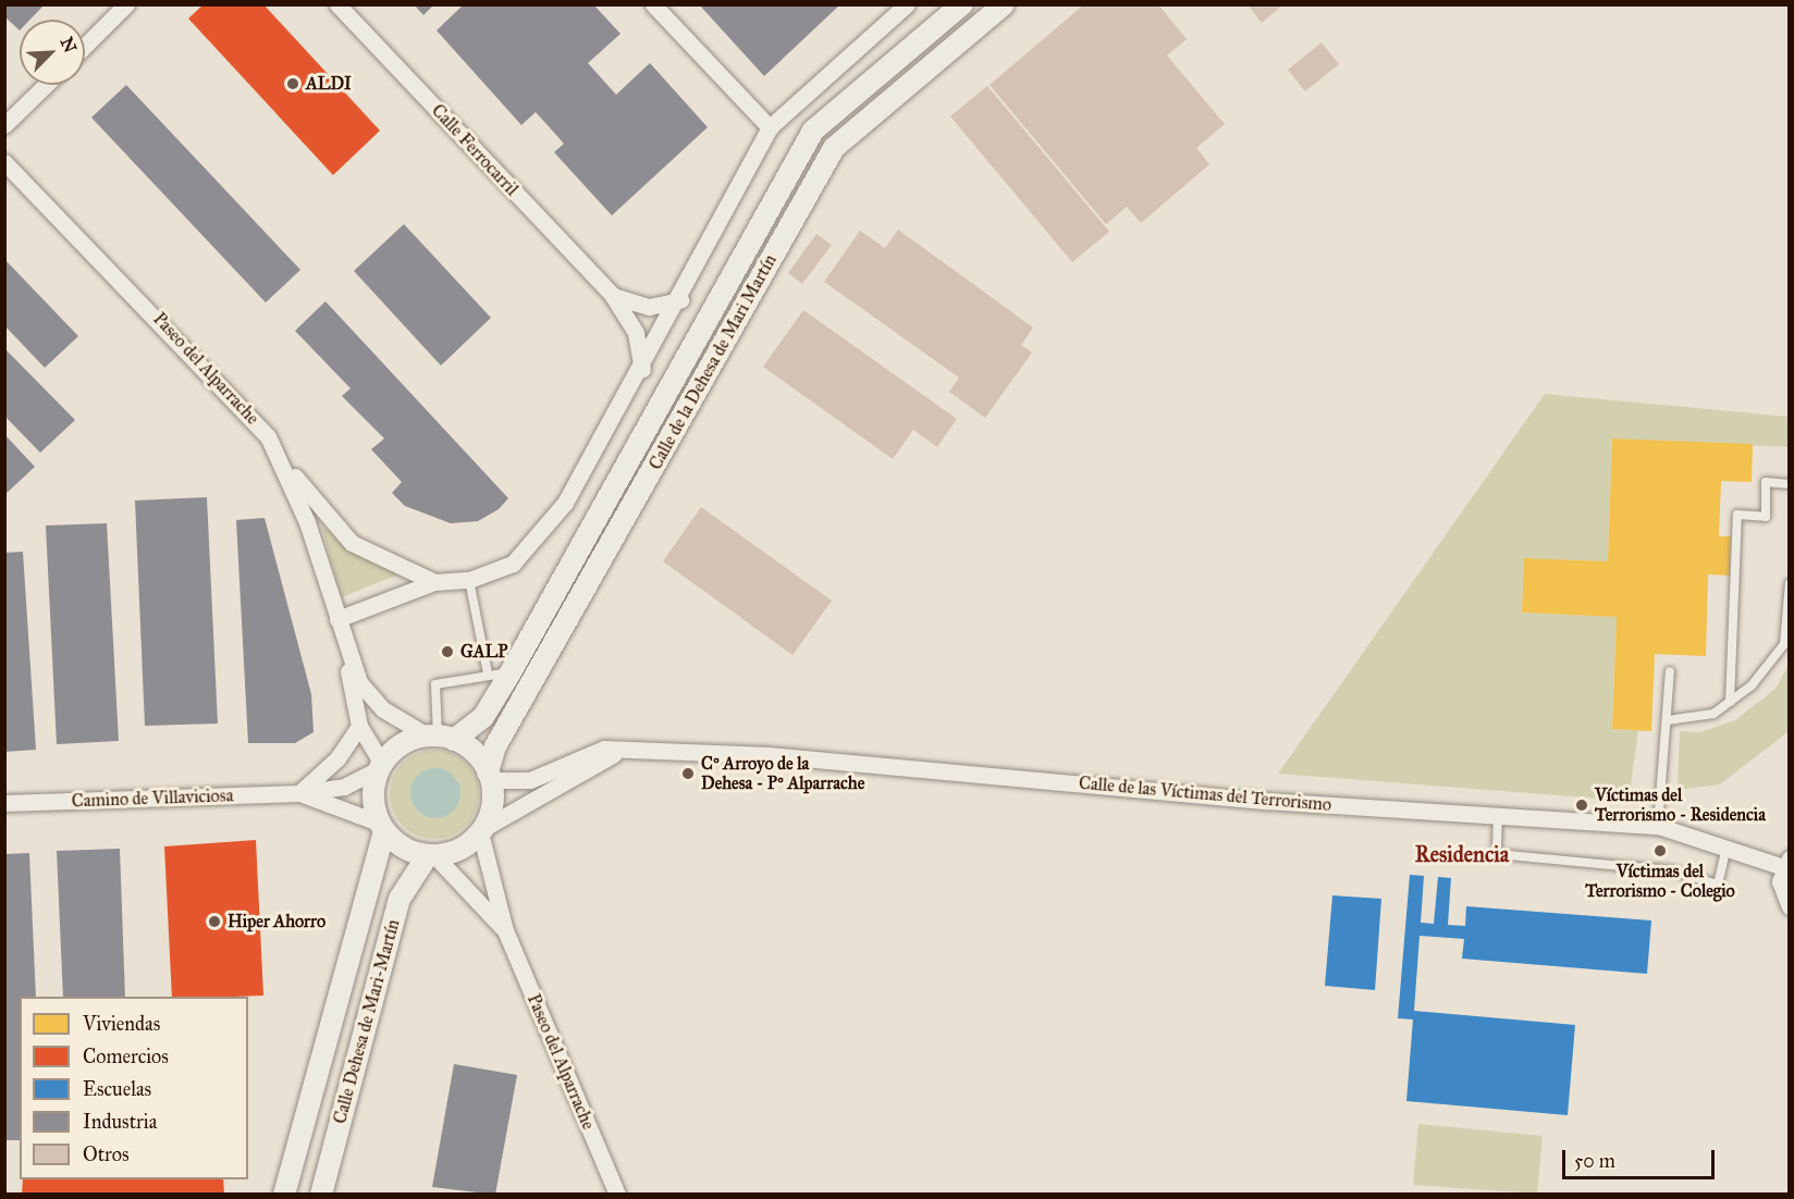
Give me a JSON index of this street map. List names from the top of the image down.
{
  "streets": {
    "street": [
      "Calle Ferrocarril",
      "Calle de la Dehesa de Mari Martín",
      "Paseo del Alparrache",
      "Calle de las Víctimas del Terrorismo",
      "Camino de Villaviciosa",
      "Calle Dehesa de Mari-Martín"
    ]
  },
  "crossings": [
    ["Calle de la Dehesa de Mari Martín", "Paseo del Alparrache"],
    ["Calle de la Dehesa de Mari Martín", "Calle de las Víctimas del Terrorismo"],
    ["Calle de la Dehesa de Mari Martín", "Camino de Villaviciosa"],
    ["Calle de la Dehesa de Mari Martín", "Calle Dehesa de Mari-Martín"],
    ["Paseo del Alparrache", "Calle de las Víctimas del Terrorismo"],
    ["Paseo del Alparrache", "Camino de Villaviciosa"],
    ["Paseo del Alparrache", "Calle Dehesa de Mari-Martín"],
    ["Calle de las Víctimas del Terrorismo", "Camino de Villaviciosa"],
    ["Calle de las Víctimas del Terrorismo", "Calle Dehesa de Mari-Martín"],
    ["Camino de Villaviciosa", "Calle Dehesa de Mari-Martín"]
  ],
  "districts": ["Residencia"],
  "places": [
    "ALDI",
    "GALP",
    "Cº Arroyo de la Dehesa - Pº Alparrache",
    "Víctimas del Terrorismo - Residencia",
    "Víctimas del Terrorismo - Colegio",
    "Hiper Ahorro"
  ],
  "legend": [
    "Viviendas",
    "Comercios",
    "Escuelas",
    "Industria",
    "Otros"
  ],
  "scale_bar": "50 m",
  "north": "top right"
}
